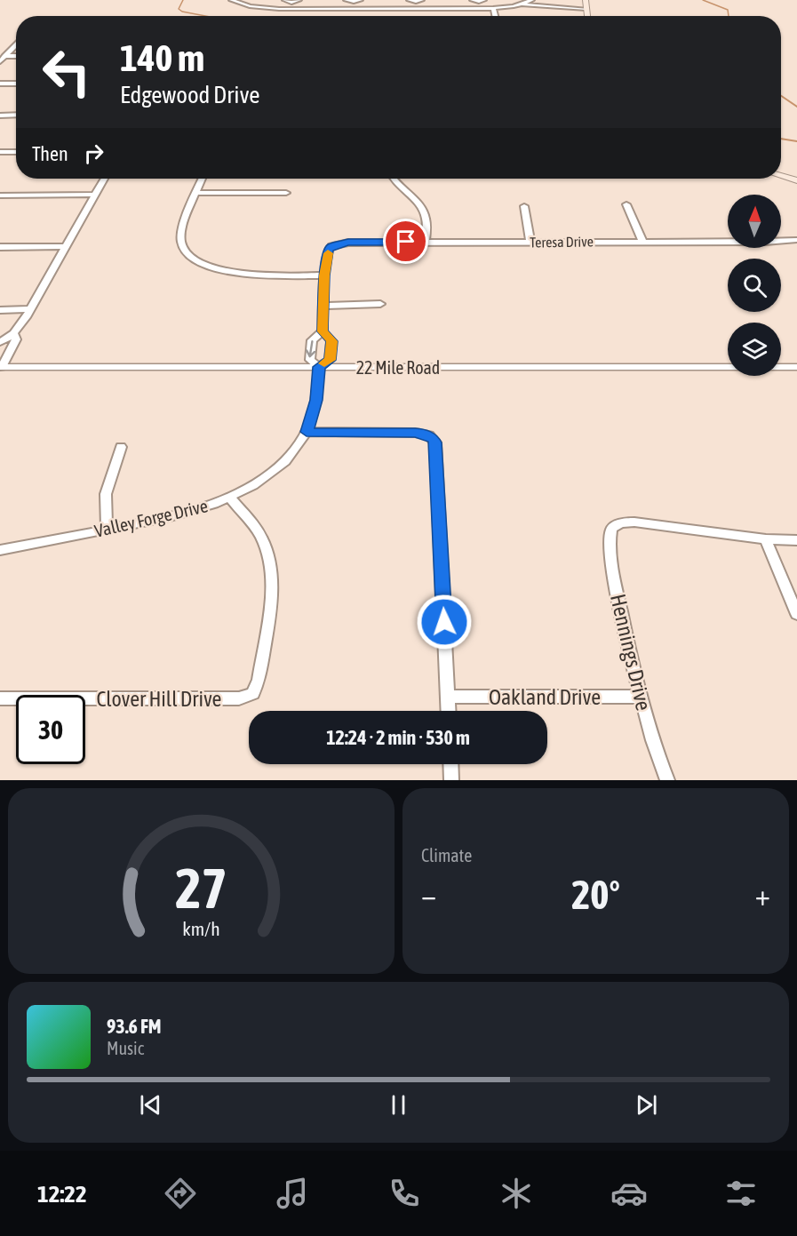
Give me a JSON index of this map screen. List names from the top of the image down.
{
  "streets": {
    "street": [
      "Teresa Drive",
      "22 Mile Road",
      "Valley Forge Drive",
      "Hennings Drive",
      "Oakland Drive",
      "Clover Hill Drive"
    ]
  },
  "crossings": [
    ["Teresa Drive", "Valley Forge Drive"],
    ["22 Mile Road", "Valley Forge Drive"],
    ["Valley Forge Drive", "Clover Hill Drive"],
    ["Hennings Drive", "Oakland Drive"]
  ],
  "north": "top",
  "page": {
    "turn": ["140 m", "Edgewood Drive"],
    "then": "Then",
    "limit": "30",
    "trip": "12:24 · 2 min · 530 m",
    "tile": "Climate",
    "heat": ["−", "20°", "+"],
    "song": ["93.6 FM", "Music"],
    "tabs": "12:22",
    "gauge": ["27", "km/h"]
  }
}
